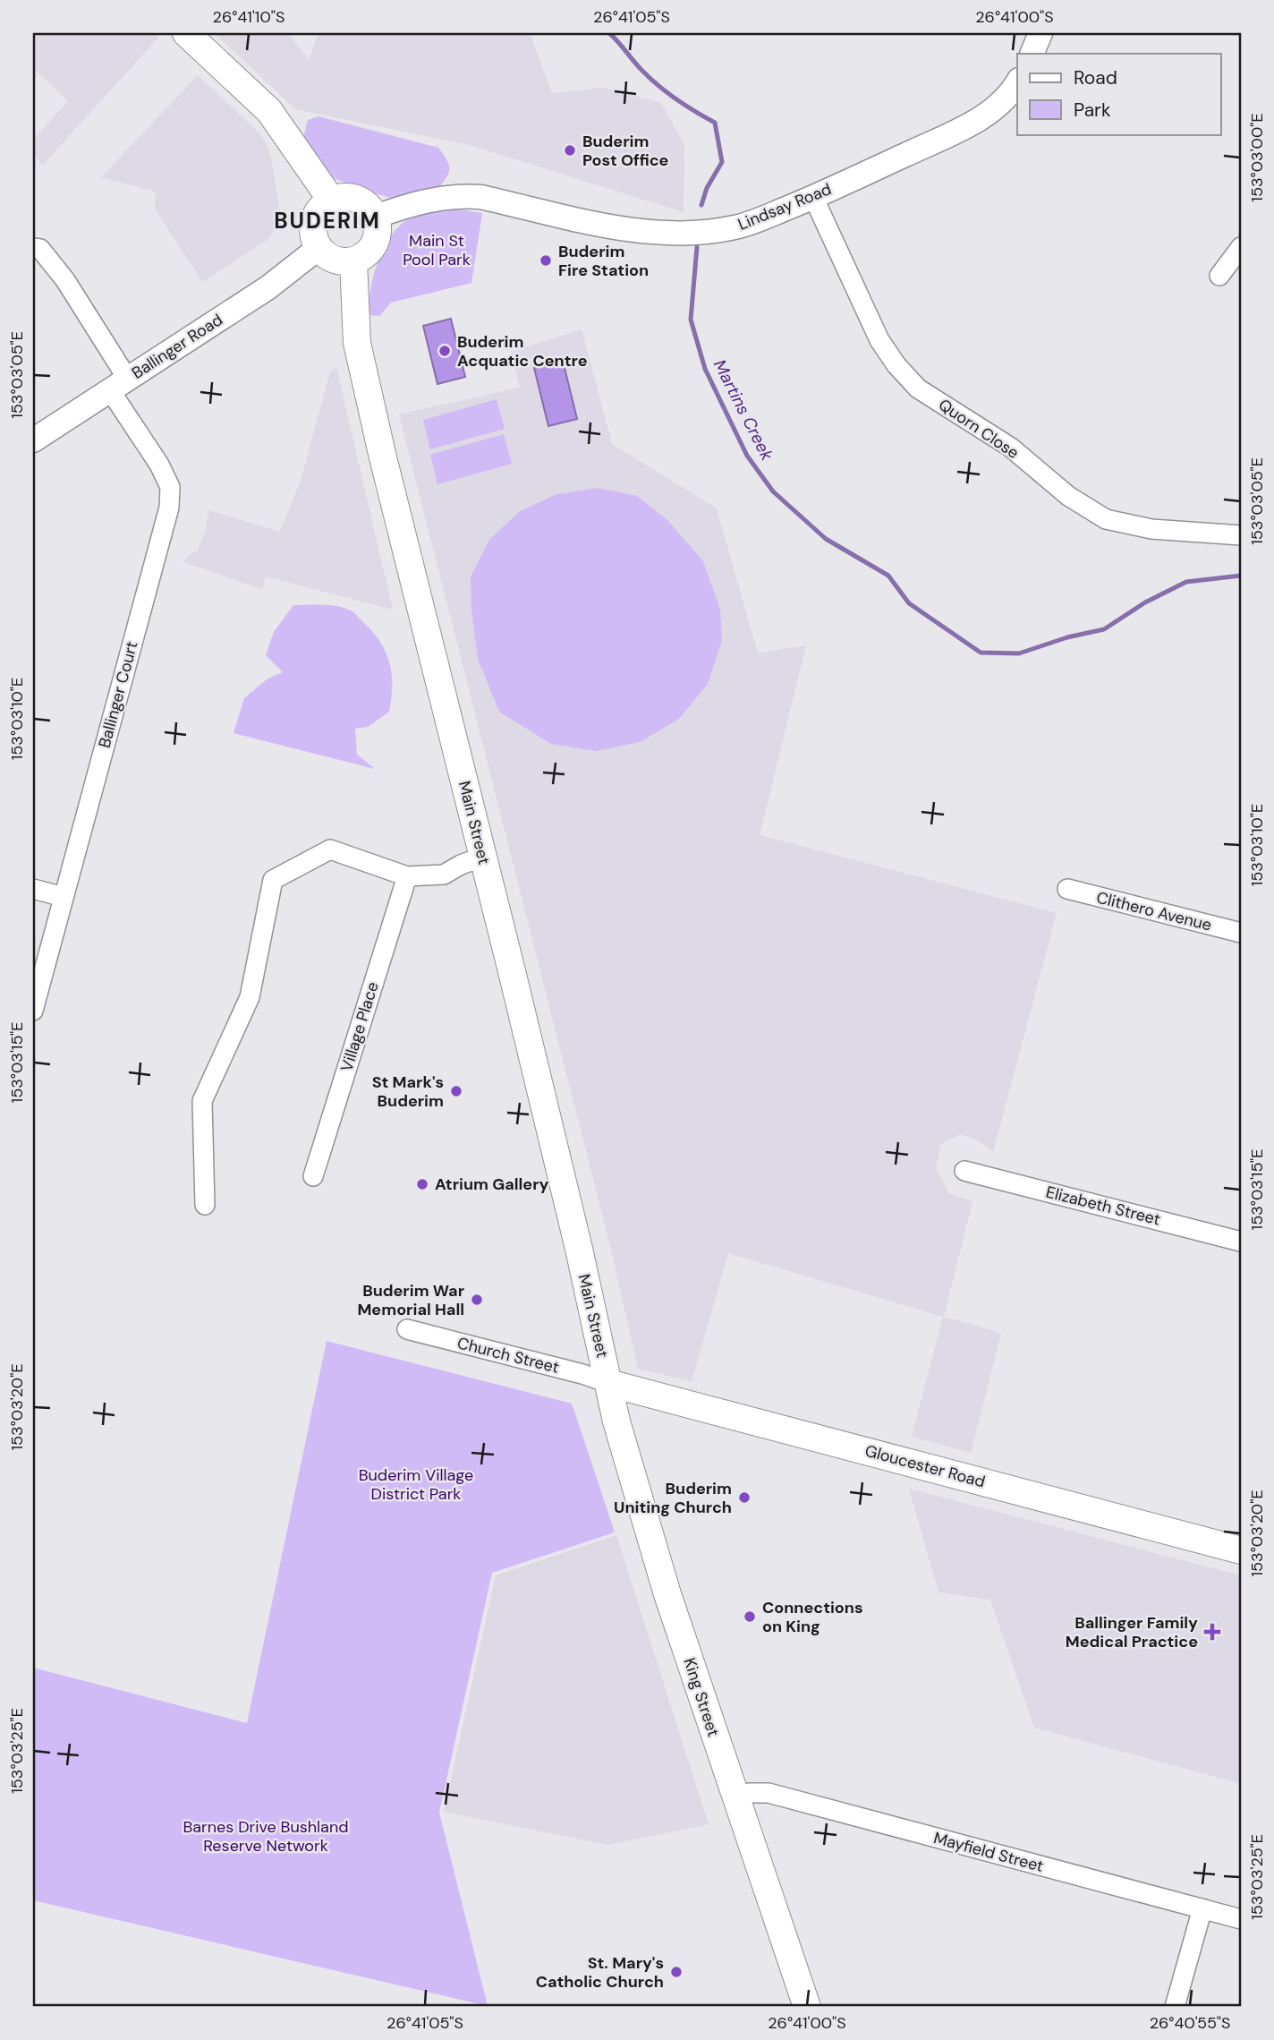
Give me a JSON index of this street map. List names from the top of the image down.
{
  "streets": {
    "main road": ["Main Street", "Gloucester Road", "King Street"],
    "street": [
      "Lindsay Road",
      "Ballinger Road",
      "Quorn Close",
      "Ballinger Court",
      "Clithero Avenue",
      "Village Place",
      "Elizabeth Street",
      "Church Street",
      "Mayfield Street"
    ]
  },
  "crossings": [
    ["Lindsay Road", "Ballinger Road"],
    ["Lindsay Road", "Quorn Close"],
    ["Lindsay Road", "Main Street"],
    ["Ballinger Road", "Ballinger Court"],
    ["Ballinger Road", "Main Street"],
    ["Main Street", "Church Street"],
    ["Main Street", "Gloucester Road"],
    ["Main Street", "King Street"],
    ["Church Street", "Gloucester Road"],
    ["Church Street", "King Street"],
    ["Gloucester Road", "King Street"],
    ["King Street", "Mayfield Street"]
  ],
  "districts": ["BUDERIM"],
  "water": ["Martins Creek"],
  "parks": ["Main St Pool Park", "Buderim Village District Park", "Barnes Drive Bushland Reserve Network"],
  "places": {
    "other": [
      "Buderim Post Office",
      "Buderim Fire Station",
      "Buderim Acquatic Centre",
      "St Mark's Buderim",
      "Atrium Gallery",
      "Buderim War Memorial Hall",
      "Buderim Uniting Church",
      "Connections on King",
      "St. Mary's Catholic Church"
    ],
    "health": ["Ballinger Family Medical Practice"]
  },
  "legend": ["Road", "Park"],
  "coordinates": [
    "26°41'10\"S",
    "26°41'05\"S",
    "26°41'00\"S",
    "153°03'00\"E",
    "153°03'05\"E",
    "153°03'10\"E",
    "153°03'15\"E",
    "153°03'20\"E",
    "153°03'25\"E",
    "26°40'55\"S"
  ]
}
